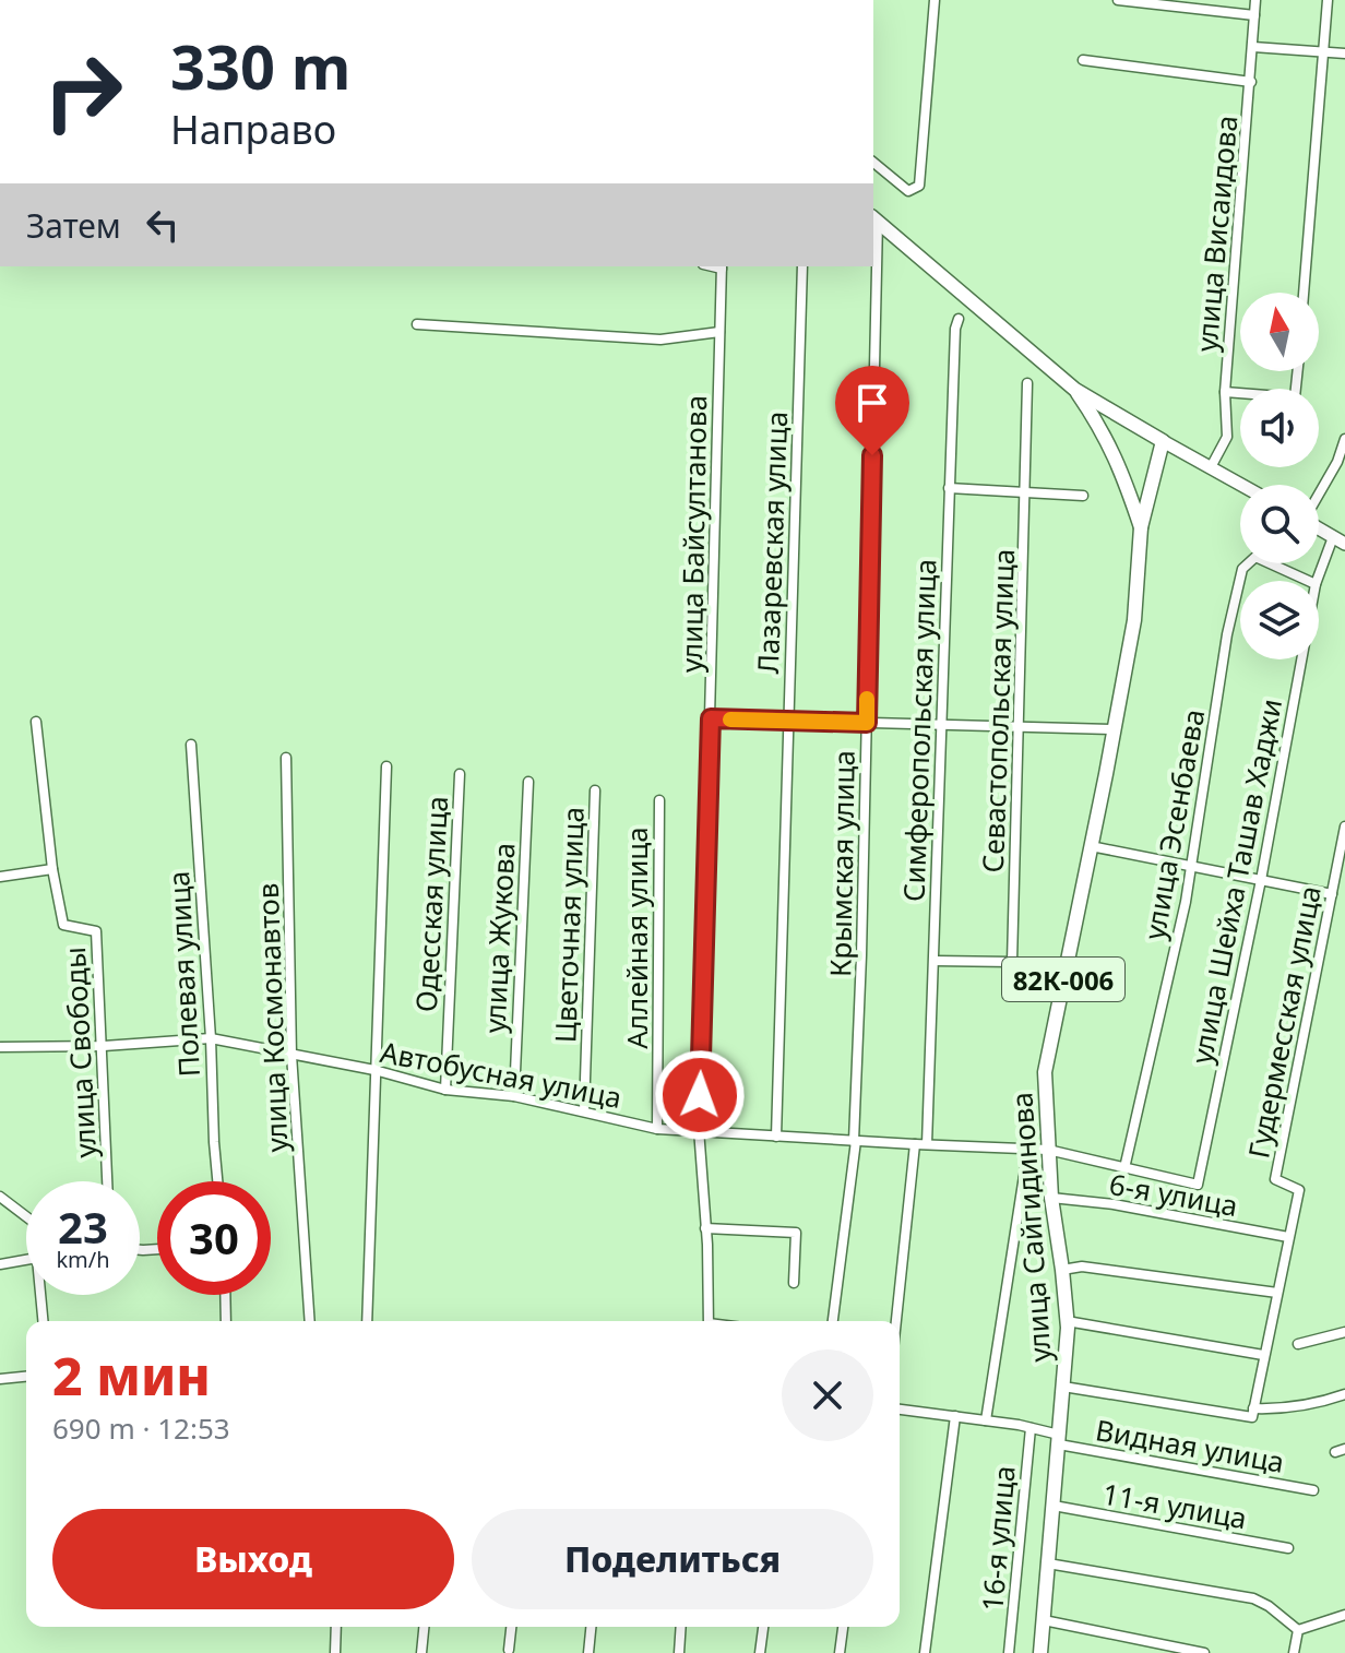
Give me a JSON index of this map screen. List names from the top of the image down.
{
  "streets": {
    "main road": ["82К-006", "улица Сайгидинова"],
    "street": [
      "улица Висаидова",
      "улица Байсултанова",
      "Лазаревская улица",
      "Севастопольская улица",
      "Симферопольская улица",
      "улица Эсенбаева",
      "Крымская улица",
      "улица Шейха Ташав Хаджи",
      "Одесская улица",
      "Цветочная улица",
      "улица Жукова",
      "Аллейная улица",
      "Полевая улица",
      "улица Космонавтов",
      "Гудермесская улица",
      "улица Свободы",
      "Автобусная улица",
      "6-я улица",
      "Видная улица",
      "11-я улица",
      "16-я улица"
    ]
  },
  "crossings": [
    ["улица Байсултанова", "Автобусная улица"],
    ["Лазаревская улица", "Автобусная улица"],
    ["Севастопольская улица", "Симферопольская улица"],
    ["Симферопольская улица", "Автобусная улица"],
    ["улица Эсенбаева", "Автобусная улица"],
    ["Крымская улица", "82К-006"],
    ["Крымская улица", "Автобусная улица"],
    ["улица Шейха Ташав Хаджи", "Автобусная улица"],
    ["Одесская улица", "Автобусная улица"],
    ["Цветочная улица", "Автобусная улица"],
    ["улица Жукова", "Автобусная улица"],
    ["Аллейная улица", "Автобусная улица"],
    ["Полевая улица", "Автобусная улица"],
    ["82К-006", "улица Сайгидинова"],
    ["улица Космонавтов", "Автобусная улица"],
    ["Гудермесская улица", "6-я улица"],
    ["улица Свободы", "Автобусная улица"],
    ["Автобусная улица", "улица Сайгидинова"],
    ["6-я улица", "улица Сайгидинова"],
    ["улица Сайгидинова", "Видная улица"],
    ["улица Сайгидинова", "11-я улица"],
    ["Видная улица", "16-я улица"]
  ],
  "north": "top",
  "page": {
    "turn": ["330 m", "Направо"],
    "then": "Затем",
    "speed": "23 km/h",
    "limit": "30",
    "heading": ["2 мин", "690 m · 12:53"],
    "buttons": ["Выход", "Поделиться"]
  }
}
